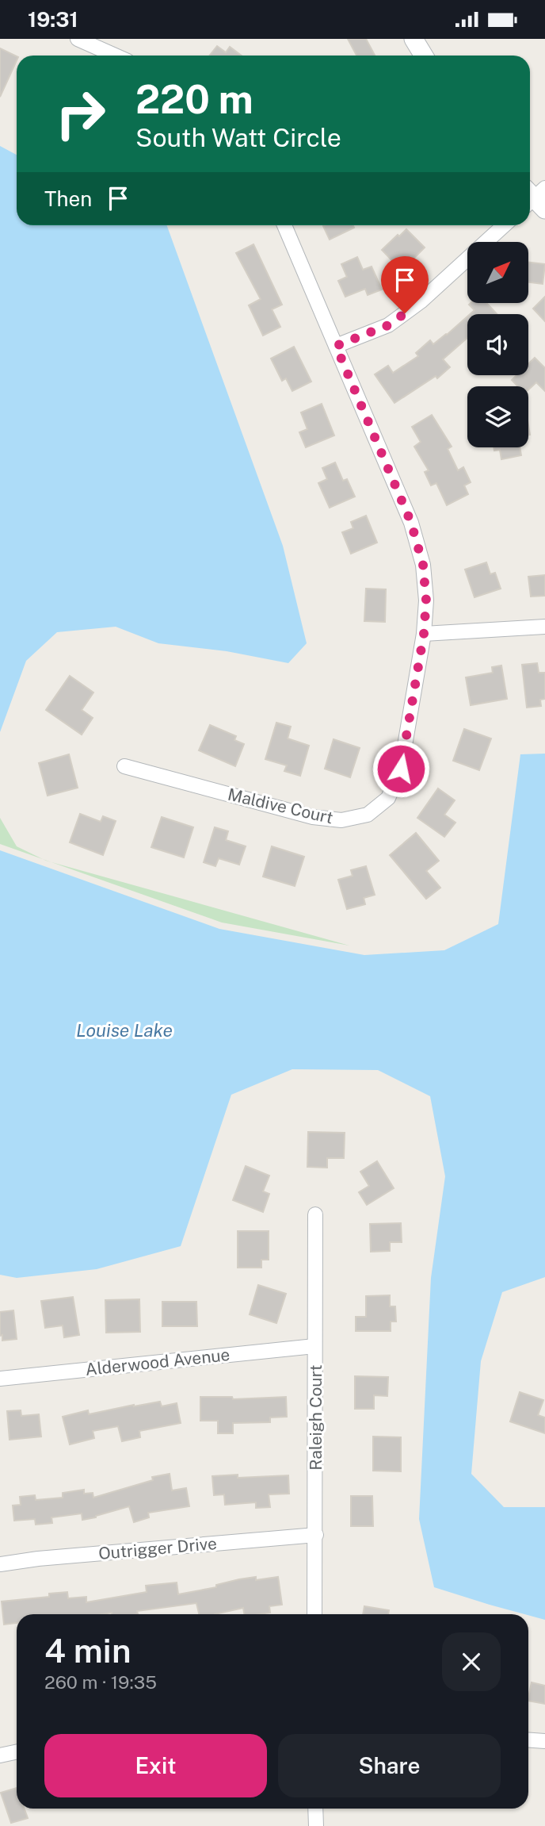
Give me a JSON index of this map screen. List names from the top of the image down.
{
  "streets": {
    "street": [
      "Maldive Court",
      "Alderwood Avenue",
      "Raleigh Court",
      "Outrigger Drive"
    ]
  },
  "crossings": [
    ["Alderwood Avenue", "Raleigh Court"],
    ["Raleigh Court", "Outrigger Drive"]
  ],
  "water": ["Louise Lake"],
  "north": "top right",
  "page": {
    "status": "19:31",
    "turn": ["220 m", "South Watt Circle"],
    "then": "Then",
    "heading": ["4 min", "260 m · 19:35"],
    "buttons": ["Exit", "Share"]
  }
}
